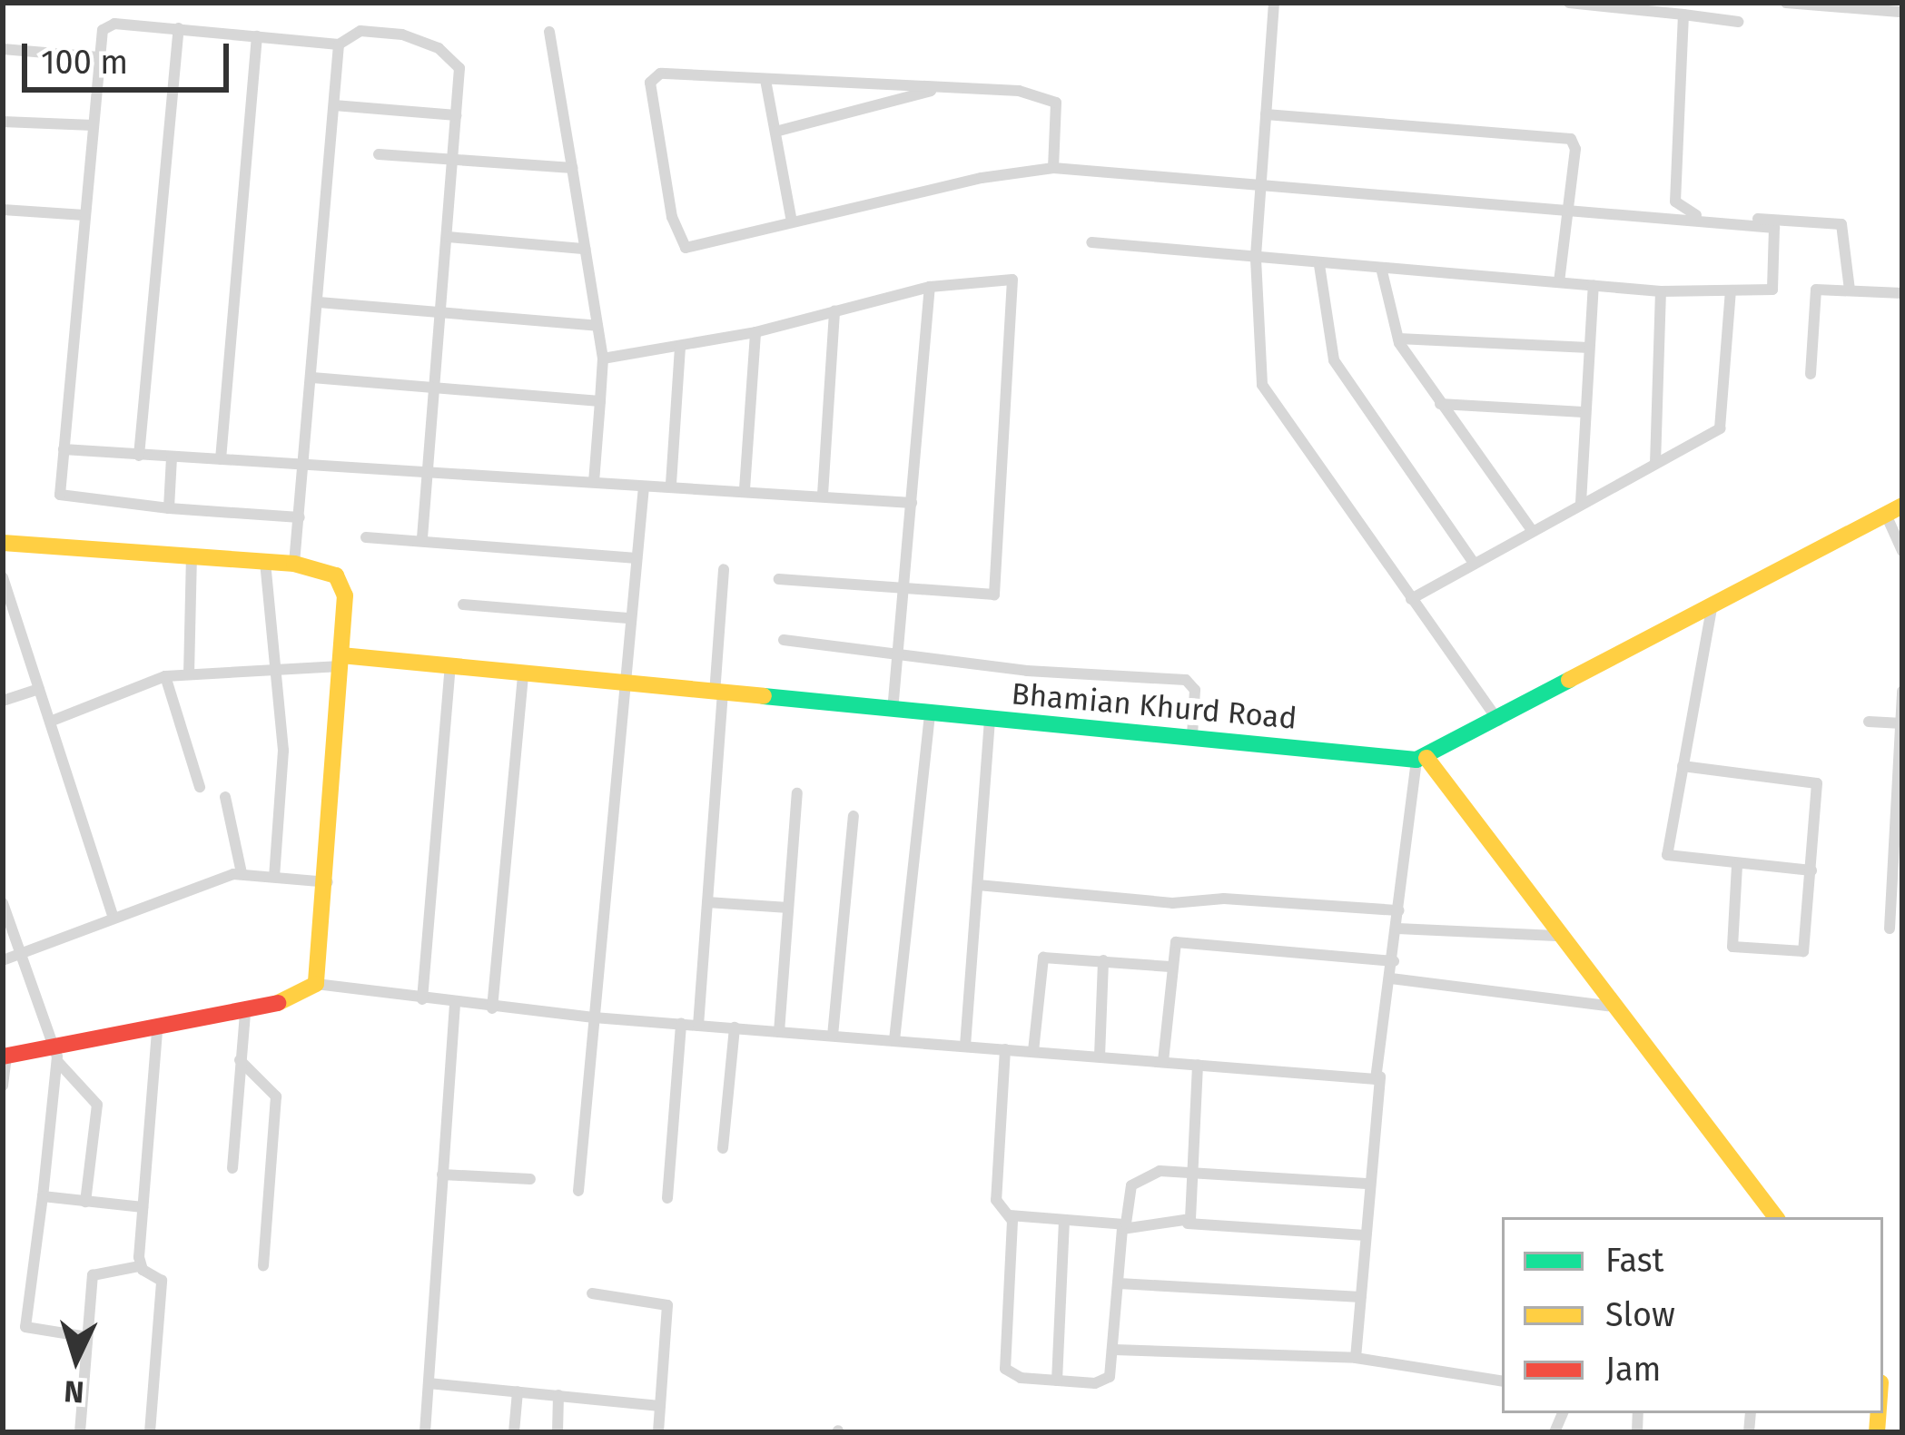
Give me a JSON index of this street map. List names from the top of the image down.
{
  "streets": {
    "street": ["Bhamian Khurd Road"]
  },
  "legend": ["Fast", "Slow", "Jam"],
  "scale_bar": "100 m",
  "north": "bottom"
}
